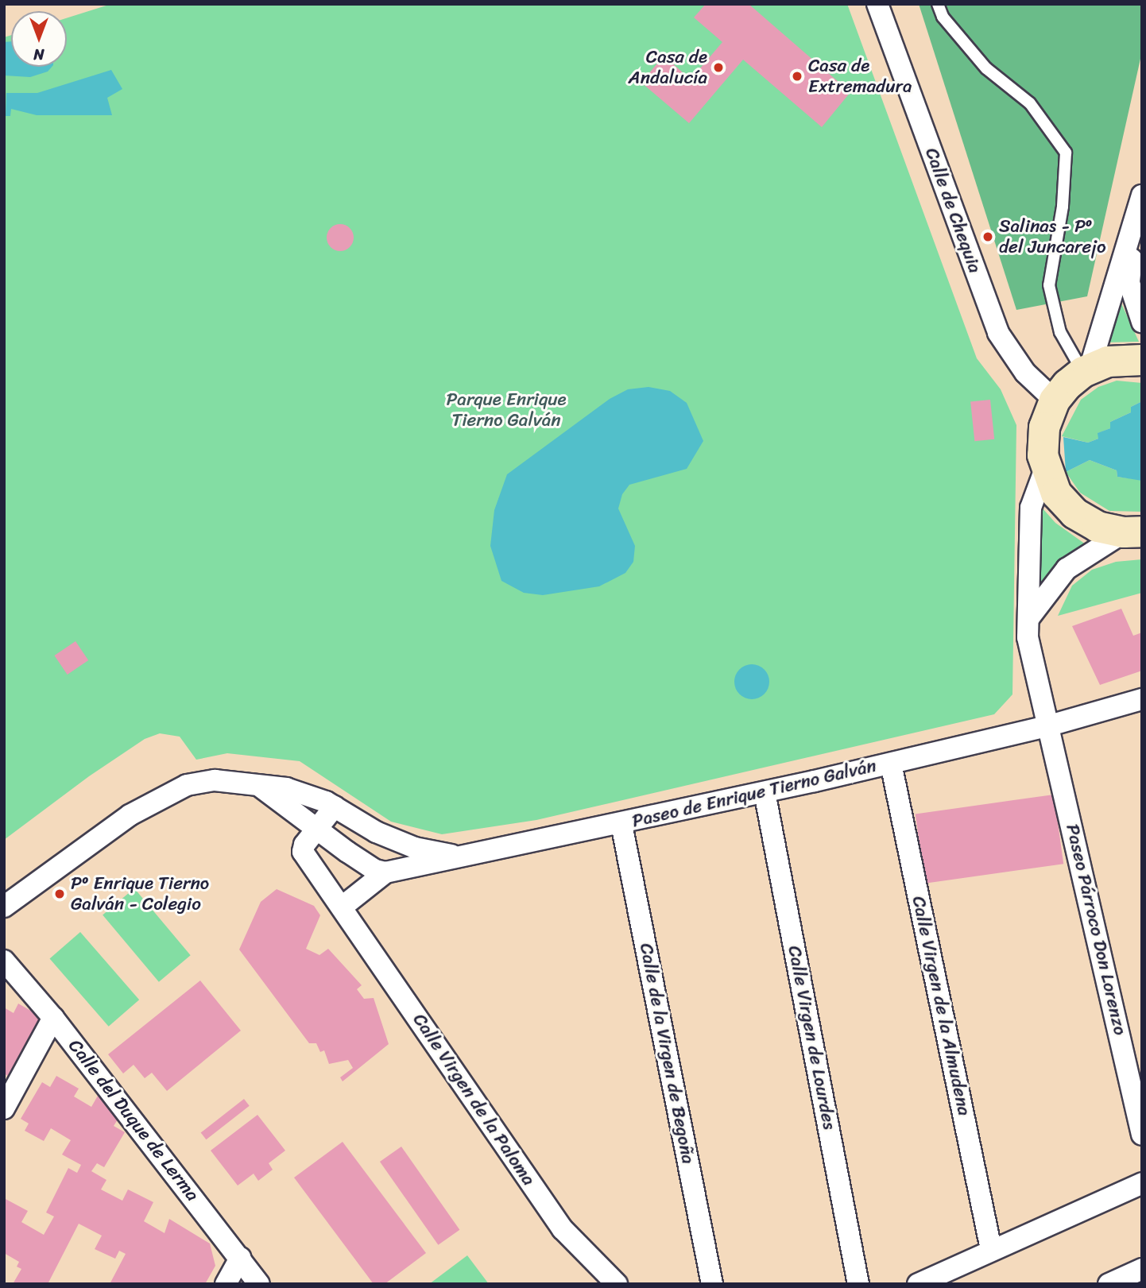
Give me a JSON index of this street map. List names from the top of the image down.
{
  "streets": {
    "street": [
      "Calle de Chequia",
      "Paseo de Enrique Tierno Galván",
      "Paseo Párroco Don Lorenzo",
      "Calle Virgen de la Almudena",
      "Calle Virgen de Lourdes",
      "Calle de la Virgen de Begoña",
      "Calle Virgen de la Paloma",
      "Calle del Duque de Lerma"
    ]
  },
  "crossings": [
    ["Paseo de Enrique Tierno Galván", "Paseo Párroco Don Lorenzo"],
    ["Paseo de Enrique Tierno Galván", "Calle Virgen de la Almudena"],
    ["Paseo de Enrique Tierno Galván", "Calle Virgen de Lourdes"],
    ["Paseo de Enrique Tierno Galván", "Calle de la Virgen de Begoña"],
    ["Paseo de Enrique Tierno Galván", "Calle Virgen de la Paloma"]
  ],
  "parks": ["Parque Enrique Tierno Galván"],
  "places": [
    "Casa de Andalucía",
    "Casa de Extremadura",
    "Salinas - Pº del Juncarejo",
    "Pº Enrique Tierno Galván - Colegio"
  ],
  "north": "bottom"
}
